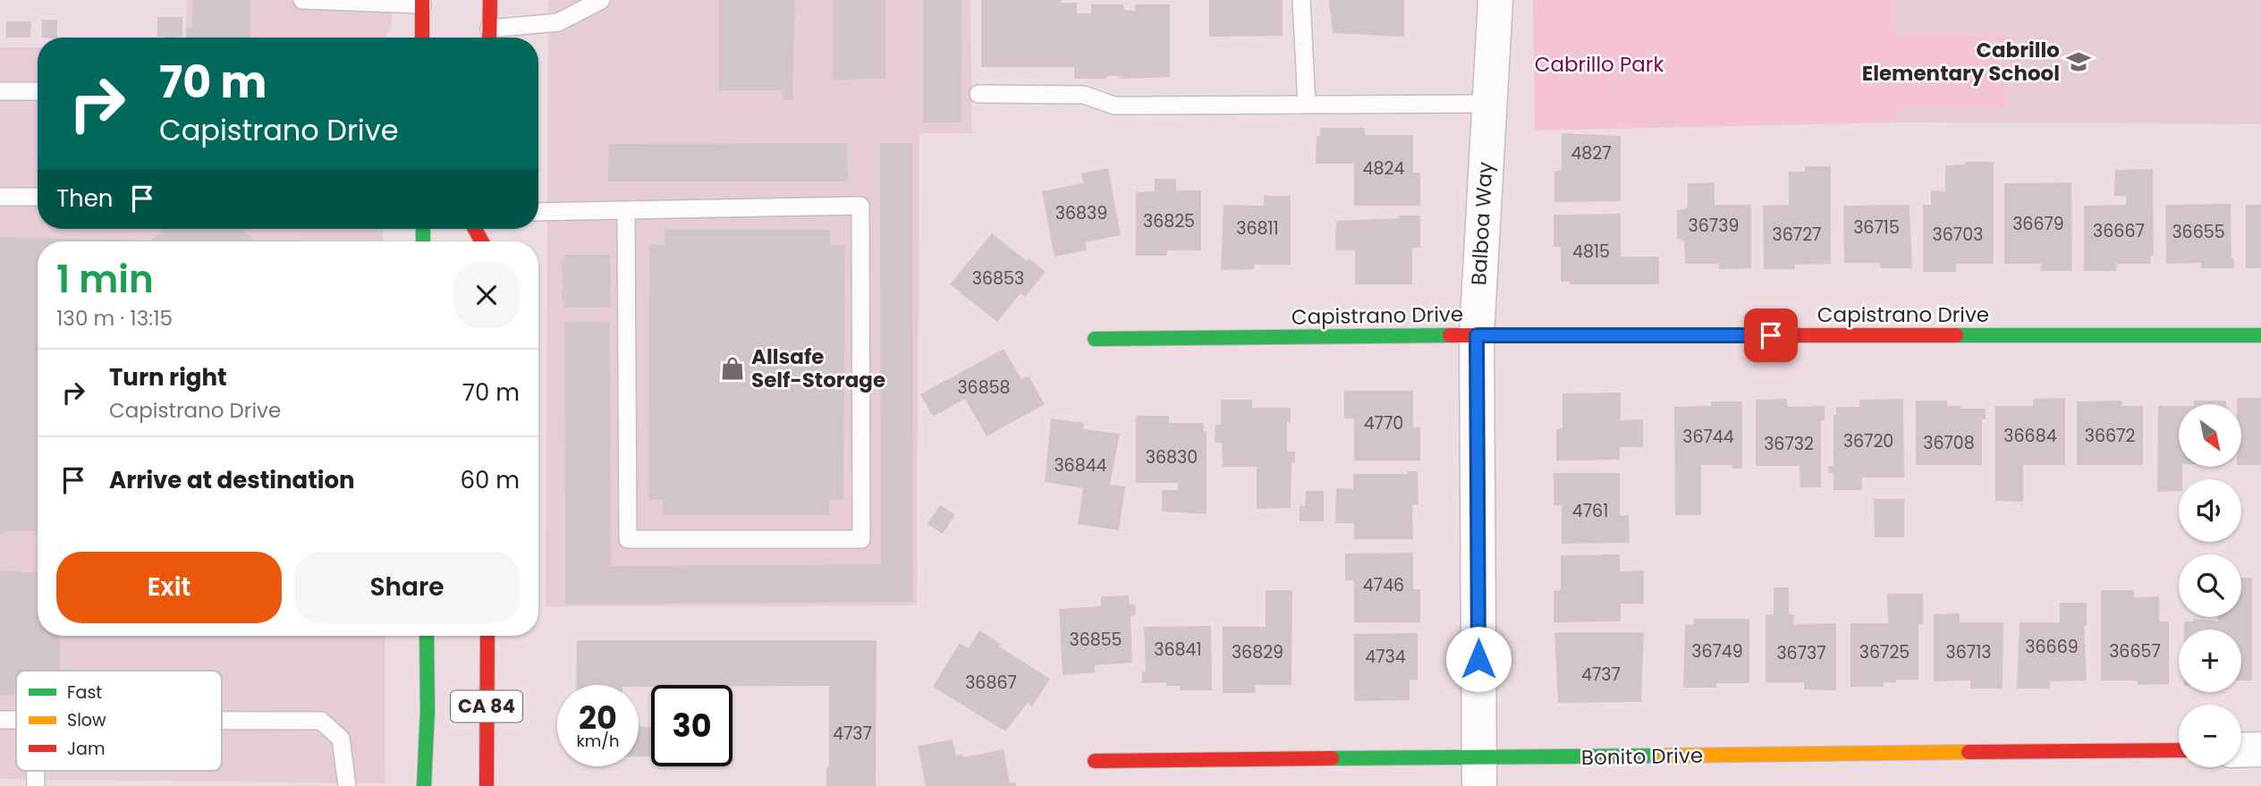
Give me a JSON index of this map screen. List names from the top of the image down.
{
  "streets": {
    "street": [
      "Balboa Way",
      "Capistrano Drive",
      "CA 84",
      "Bonito Drive"
    ]
  },
  "crossings": [
    ["Balboa Way", "Capistrano Drive"],
    ["Balboa Way", "Bonito Drive"]
  ],
  "parks": ["Cabrillo Park"],
  "places": {
    "school or university": ["Cabrillo Elementary School"],
    "shop": ["Allsafe Self-Storage"]
  },
  "house_numbers": [
    "4827",
    "4824",
    "36839",
    "36825",
    "36679",
    "36739",
    "36715",
    "36811",
    "36667",
    "36655",
    "36727",
    "36703",
    "4815",
    "36853",
    "36858",
    "4770",
    "36684",
    "36672",
    "36744",
    "36720",
    "36708",
    "36732",
    "36830",
    "36844",
    "4761",
    "4746",
    "36855",
    "36669",
    "36841",
    "36749",
    "36657",
    "36829",
    "36725",
    "36713",
    "36737",
    "4734",
    "4737",
    "36867",
    "4737"
  ],
  "legend": ["Fast", "Slow", "Jam"],
  "north": "bottom right",
  "page": {
    "turn": ["70 m", "Capistrano Drive"],
    "then": "Then",
    "heading": ["1 min", "130 m · 13:15"],
    "list": [
      {
        "name": "Turn right",
        "note": "Capistrano Drive",
        "value": "70 m"
      },
      {
        "name": "Arrive at destination",
        "value": "60 m"
      }
    ],
    "map_buttons": ["+", "−"],
    "buttons": ["Exit", "Share"],
    "speed": "20 km/h",
    "limit": "30"
  }
}
